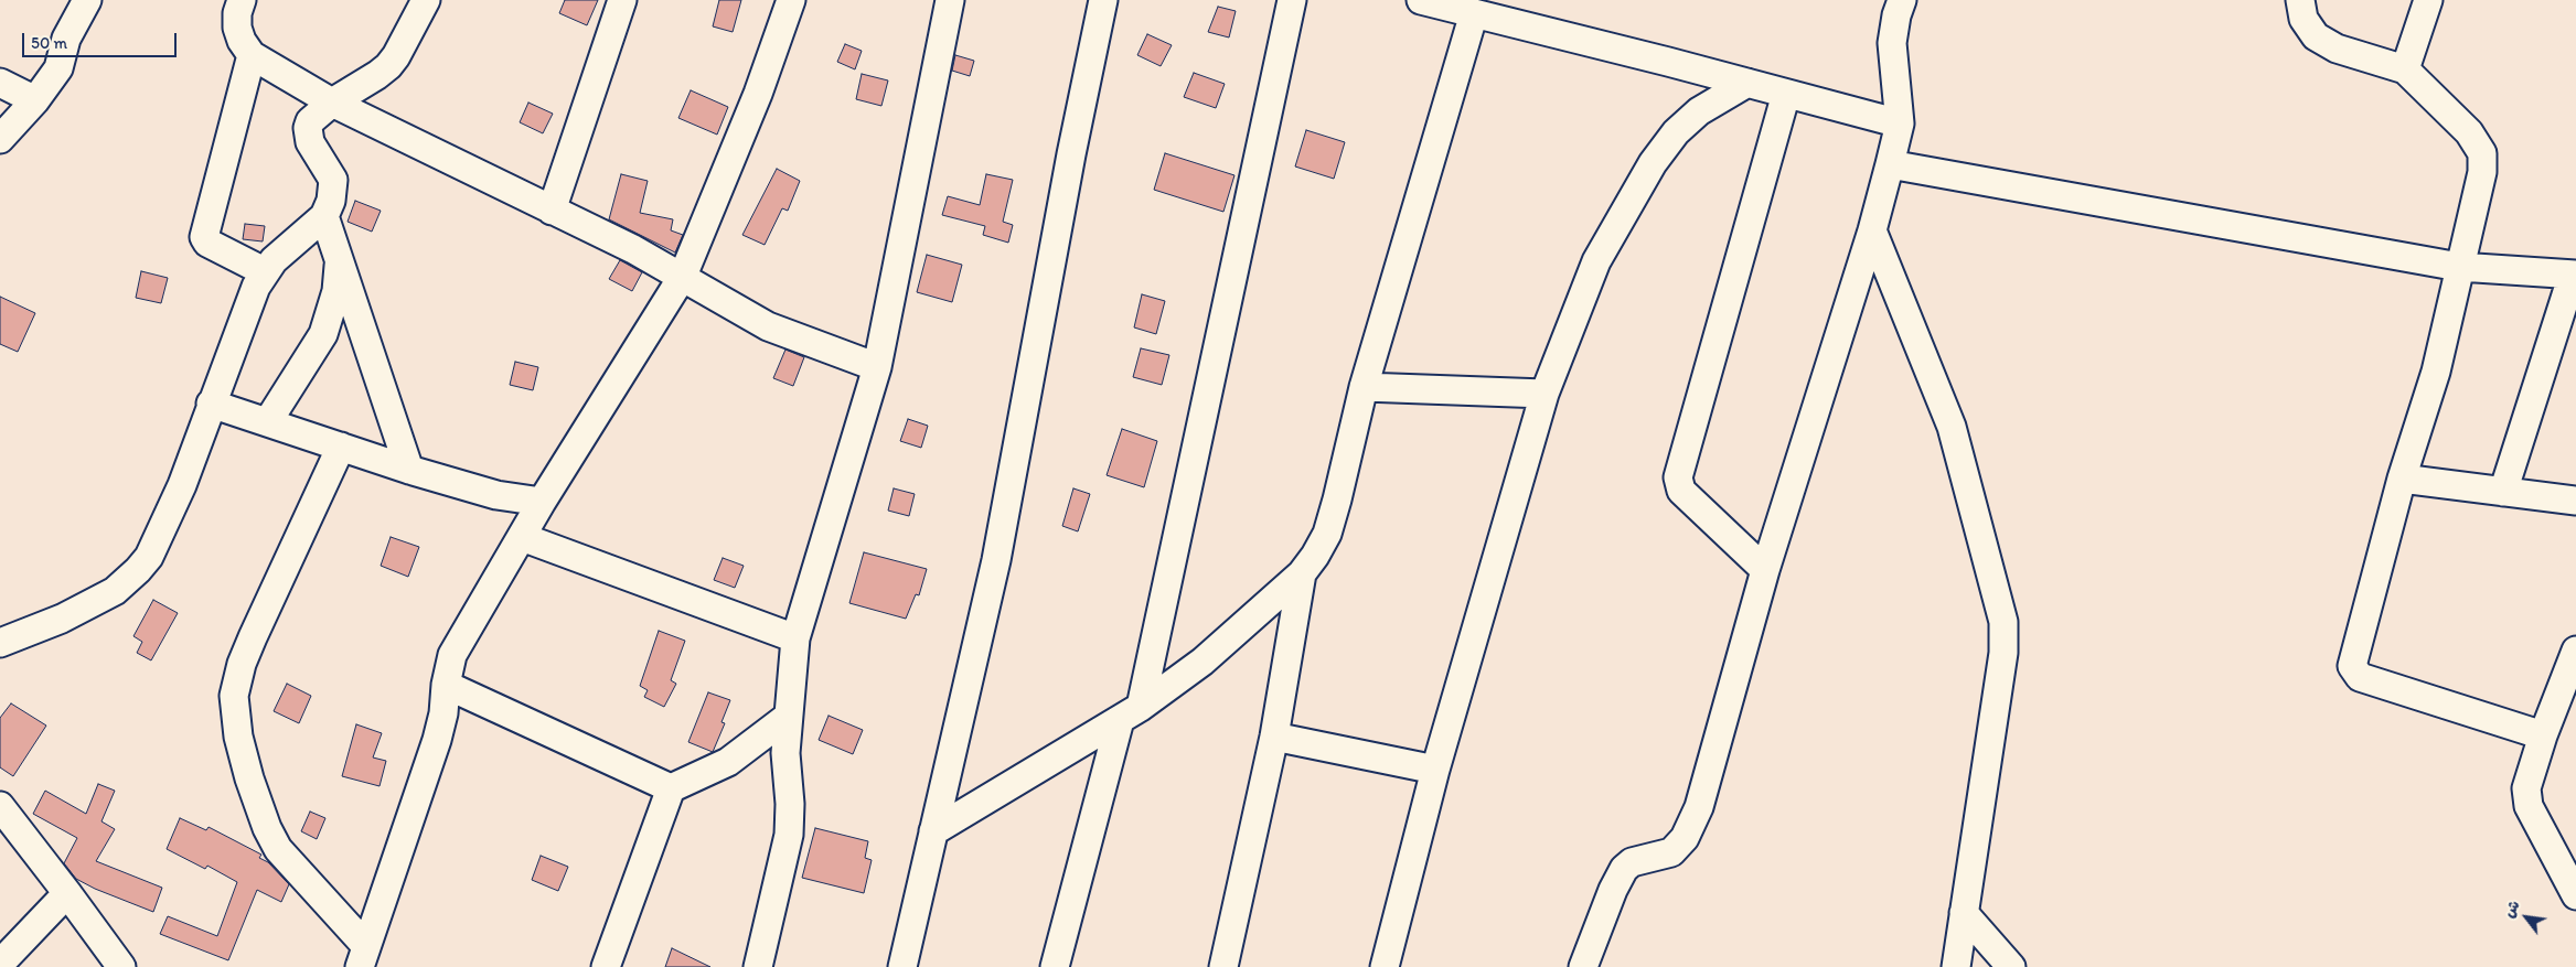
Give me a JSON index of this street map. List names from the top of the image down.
{
  "scale_bar": "50 m",
  "north": "top left"
}
